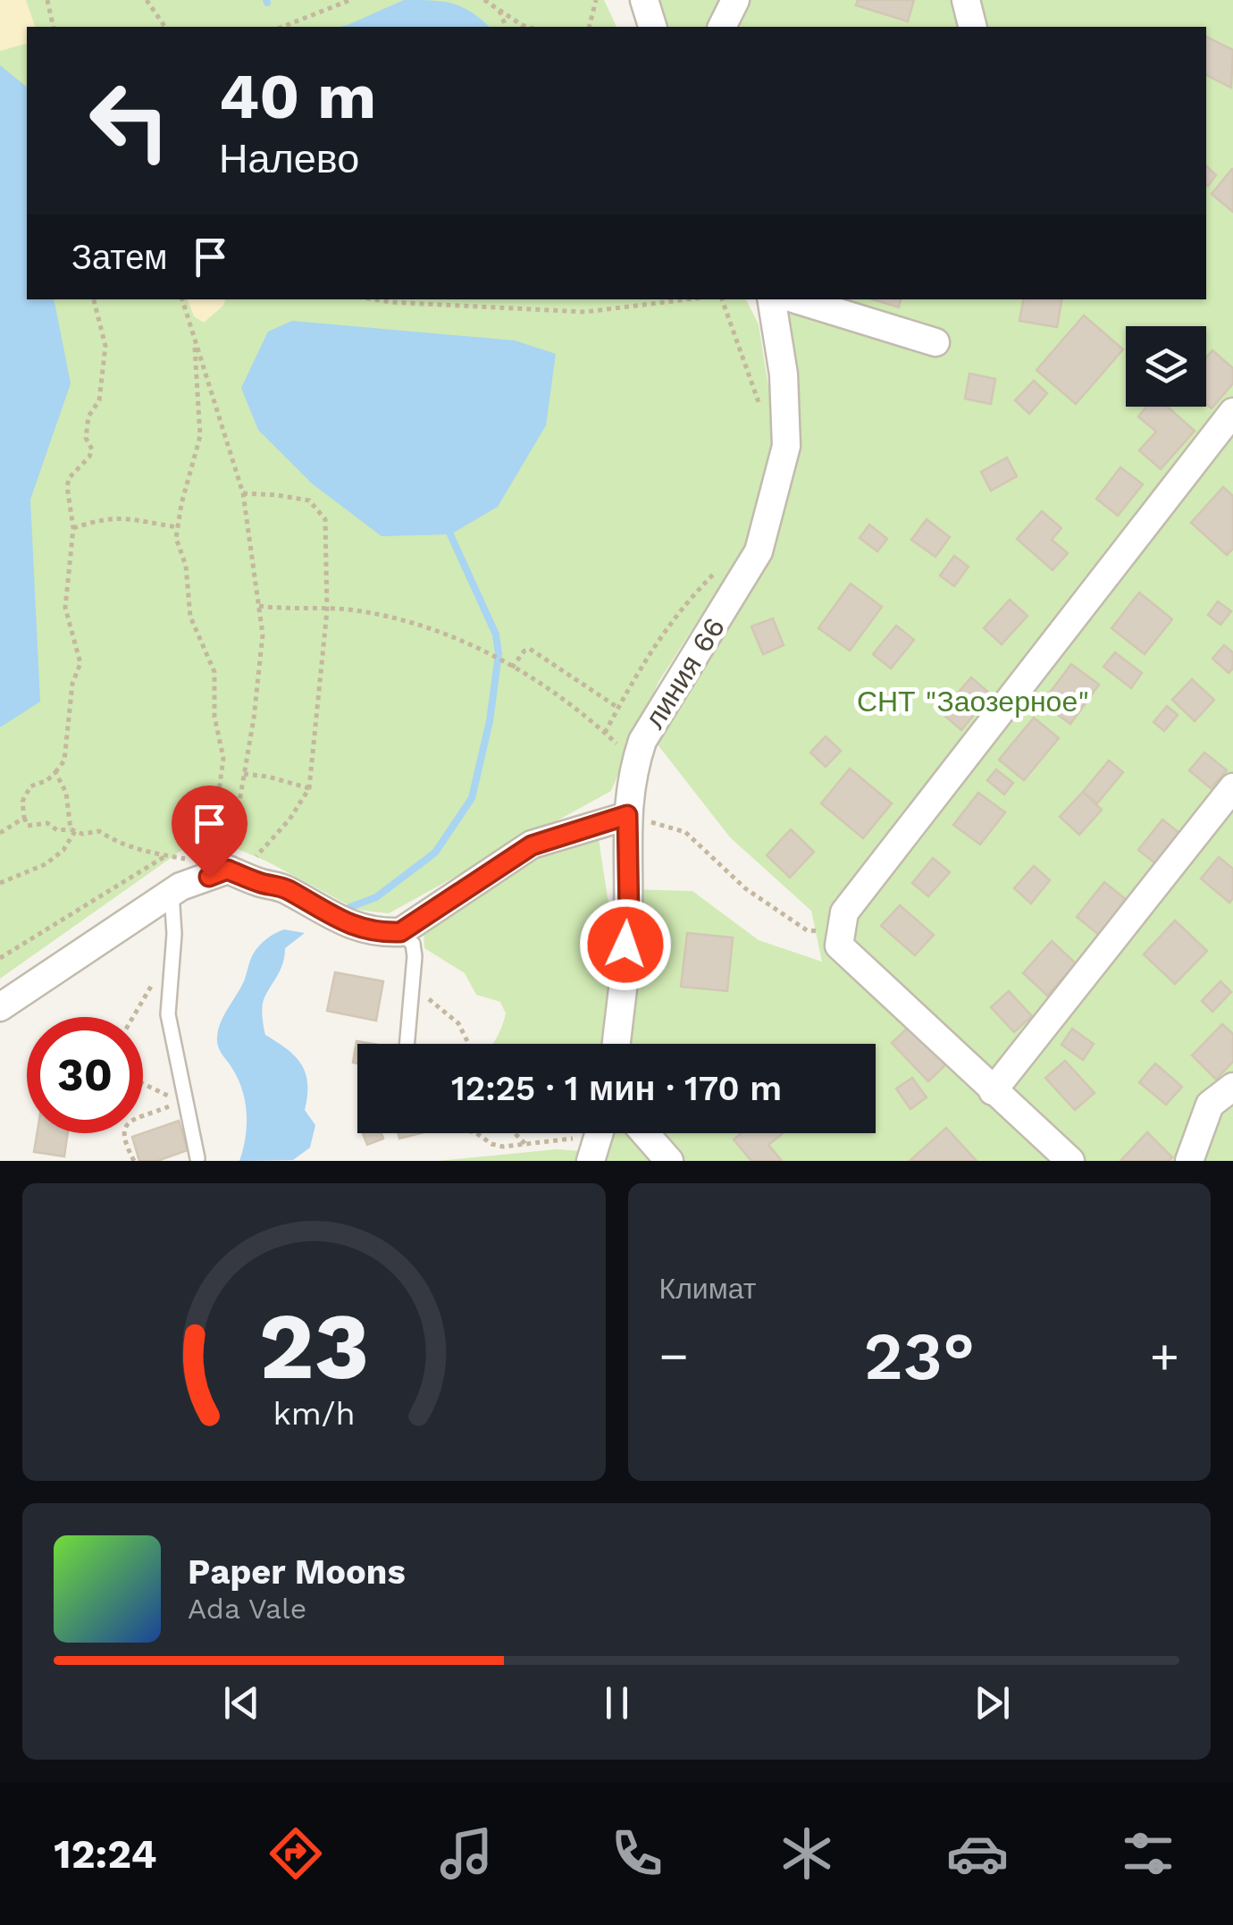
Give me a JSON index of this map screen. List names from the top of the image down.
{
  "streets": {
    "street": ["линия 66"]
  },
  "parks": ["СНТ \"Заозерное\""],
  "page": {
    "turn": ["40 m", "Налево"],
    "then": "Затем",
    "limit": "30",
    "trip": "12:25 · 1 мин · 170 m",
    "tile": "Климат",
    "heat": ["−", "23°", "+"],
    "song": ["Paper Moons", "Ada Vale"],
    "tabs": "12:24",
    "gauge": ["23", "km/h"]
  }
}
